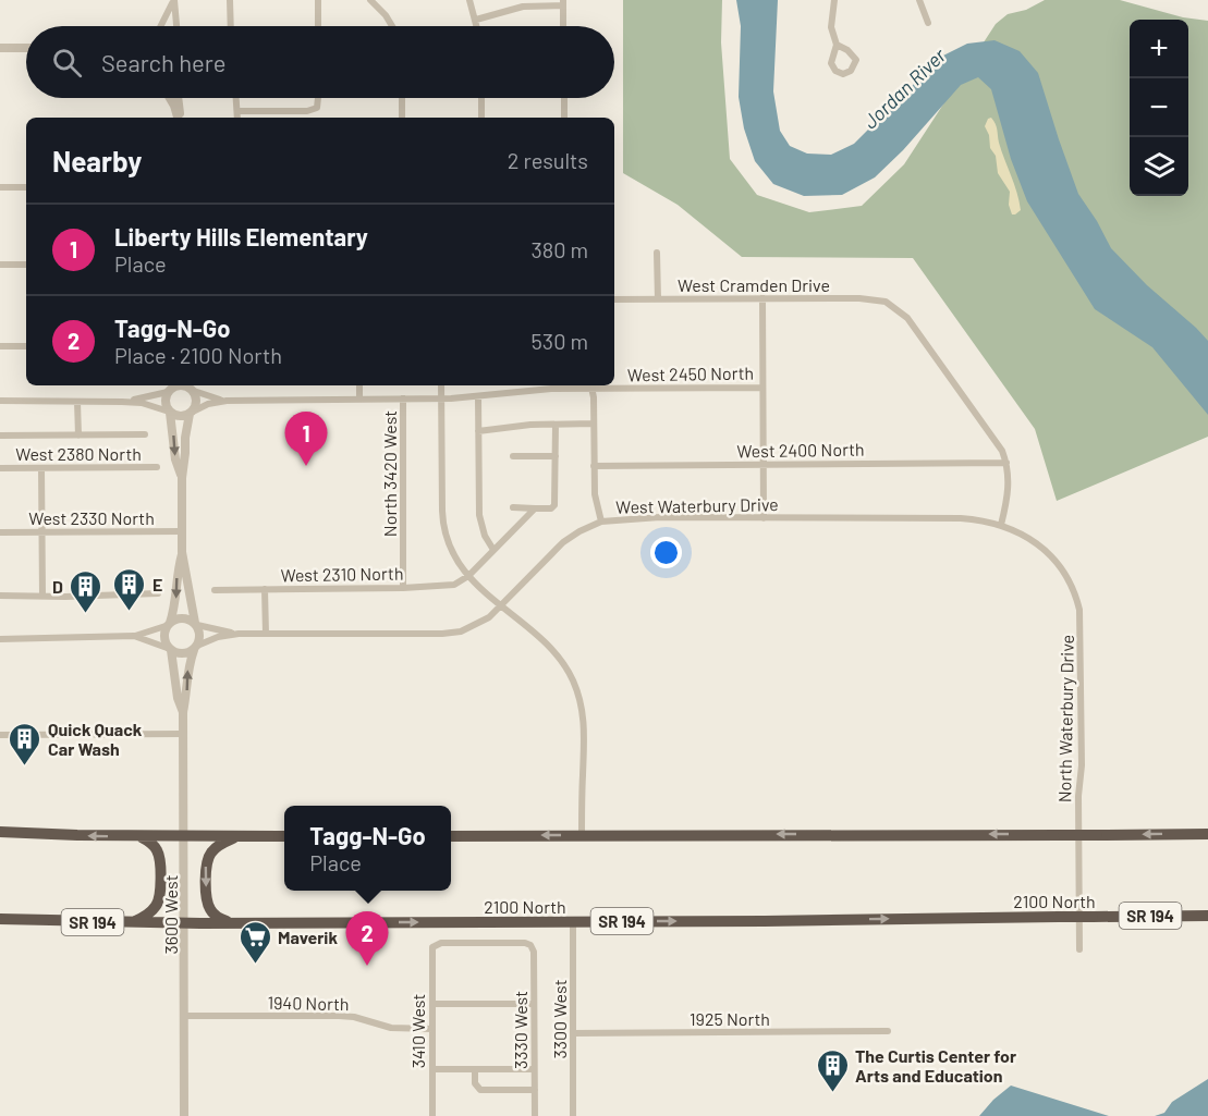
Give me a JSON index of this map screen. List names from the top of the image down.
{
  "streets": {
    "highway": ["2100 North", "SR 194"],
    "street": [
      "West Cramden Drive",
      "West 2450 North",
      "West 2400 North",
      "West 2380 North",
      "North 3420 West",
      "West Waterbury Drive",
      "West 2330 North",
      "West 2310 North",
      "North Waterbury Drive",
      "3600 West",
      "1940 North",
      "1925 North",
      "3300 West",
      "3330 West",
      "3410 West"
    ]
  },
  "crossings": [
    ["West Cramden Drive", "West 2400 North"],
    ["West 2450 North", "North 3420 West"],
    ["North 3420 West", "West 2310 North"],
    ["West Waterbury Drive", "North Waterbury Drive"],
    ["2100 North", "3600 West"],
    ["2100 North", "3300 West"],
    ["3600 West", "1940 North"],
    ["1940 North", "3410 West"],
    ["1925 North", "3300 West"],
    ["3330 West", "3410 West"]
  ],
  "water": ["Jordan River"],
  "places": {
    "building": [
      "E",
      "D",
      "Quick Quack Car Wash",
      "The Curtis Center for Arts and Education"
    ],
    "supermarket": ["Maverik"]
  },
  "page": {
    "map_buttons": ["+", "−"],
    "search": "Search here",
    "heading": ["Nearby", "2 results"],
    "list": [
      {
        "mark": "1",
        "name": "Liberty Hills Elementary",
        "note": "Place",
        "value": "380 m"
      },
      {
        "mark": "2",
        "name": "Tagg-N-Go",
        "note": "Place · 2100 North",
        "value": "530 m"
      }
    ],
    "pins": ["1", "2"],
    "popup": ["Tagg-N-Go", "Place"]
  }
}
